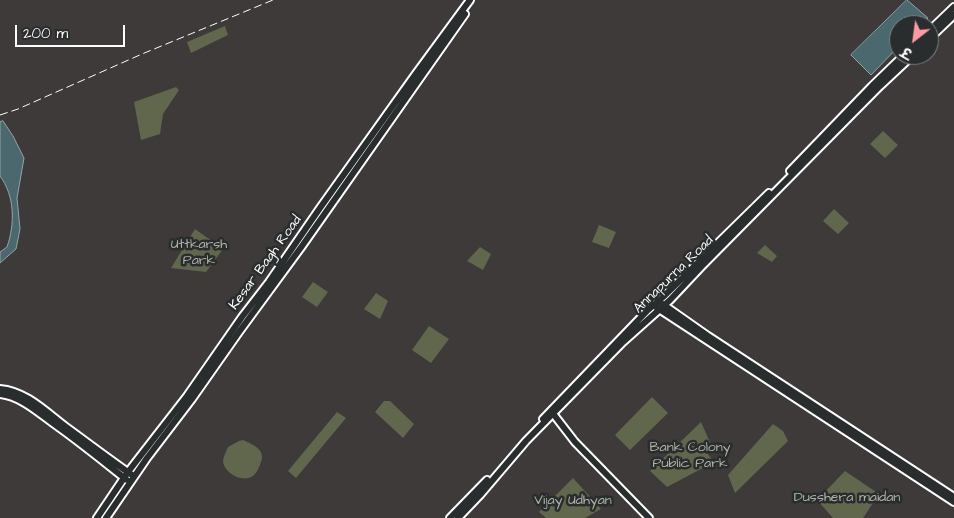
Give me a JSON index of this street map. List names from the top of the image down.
{
  "streets": {
    "main road": ["Kesar Bagh Road", "Annapurna Road"]
  },
  "parks": [
    "Uttkarsh Park",
    "Bank Colony Public Park",
    "Dusshera maidan",
    "Vijay Udhyan"
  ],
  "scale_bar": "200 m",
  "north": "bottom left"
}
